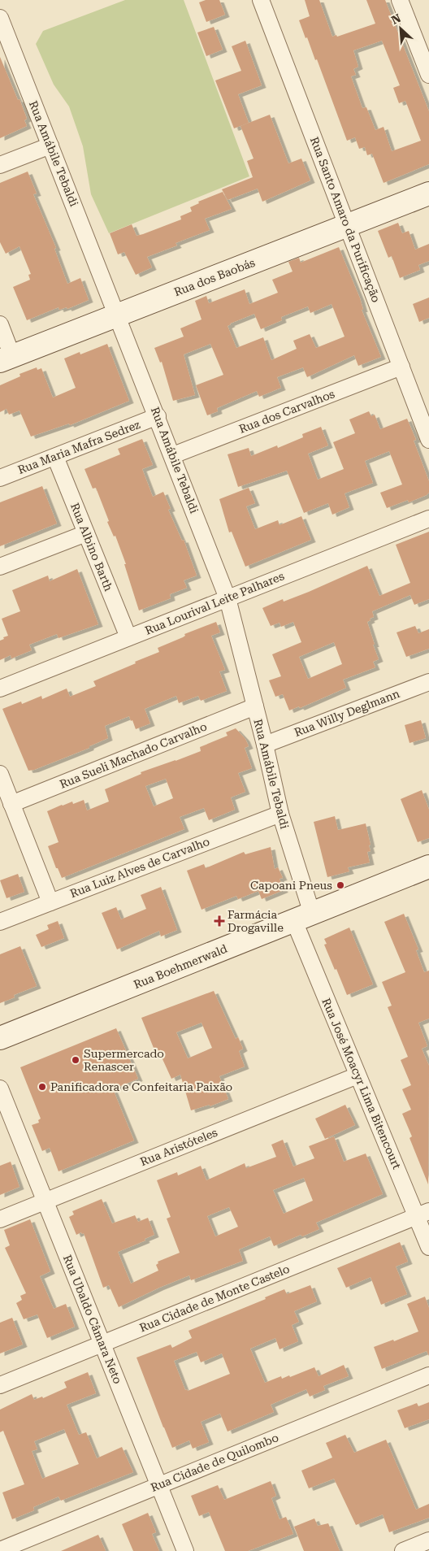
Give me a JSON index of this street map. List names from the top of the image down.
{
  "streets": {
    "street": [
      "Rua Amábile Tebaldi",
      "Rua Santo Amaro da Purificação",
      "Rua dos Baobás",
      "Rua dos Carvalhos",
      "Rua Maria Mafra Sedrez",
      "Rua Albino Barth",
      "Rua Lourival Leite Palhares",
      "Rua Willy Deglmann",
      "Rua Sueli Machado Carvalho",
      "Rua Luiz Alves de Carvalho",
      "Rua Boehmerwald",
      "Rua José Moacyr Lima Bitencourt",
      "Rua Aristóteles",
      "Rua Cidade de Monte Castelo",
      "Rua Ubaldo Câmara Neto",
      "Rua Cidade de Quilombo"
    ]
  },
  "crossings": [
    ["Rua Amábile Tebaldi", "Rua dos Baobás"],
    ["Rua Amábile Tebaldi", "Rua dos Carvalhos"],
    ["Rua Amábile Tebaldi", "Rua Maria Mafra Sedrez"],
    ["Rua Amábile Tebaldi", "Rua Lourival Leite Palhares"],
    ["Rua Amábile Tebaldi", "Rua Willy Deglmann"],
    ["Rua Amábile Tebaldi", "Rua Sueli Machado Carvalho"],
    ["Rua Amábile Tebaldi", "Rua Luiz Alves de Carvalho"],
    ["Rua Amábile Tebaldi", "Rua Boehmerwald"],
    ["Rua Amábile Tebaldi", "Rua José Moacyr Lima Bitencourt"],
    ["Rua Santo Amaro da Purificação", "Rua dos Baobás"],
    ["Rua Santo Amaro da Purificação", "Rua dos Carvalhos"],
    ["Rua Maria Mafra Sedrez", "Rua Albino Barth"],
    ["Rua Albino Barth", "Rua Lourival Leite Palhares"],
    ["Rua Boehmerwald", "Rua José Moacyr Lima Bitencourt"],
    ["Rua José Moacyr Lima Bitencourt", "Rua Aristóteles"],
    ["Rua José Moacyr Lima Bitencourt", "Rua Cidade de Monte Castelo"],
    ["Rua Aristóteles", "Rua Ubaldo Câmara Neto"],
    ["Rua Cidade de Monte Castelo", "Rua Ubaldo Câmara Neto"],
    ["Rua Ubaldo Câmara Neto", "Rua Cidade de Quilombo"]
  ],
  "places": {
    "other": ["Capoani Pneus", "Supermercado Renascer", "Panificadora e Confeitaria Paixão"],
    "health": ["Farmácia Drogaville"]
  },
  "north": "top left"
}
